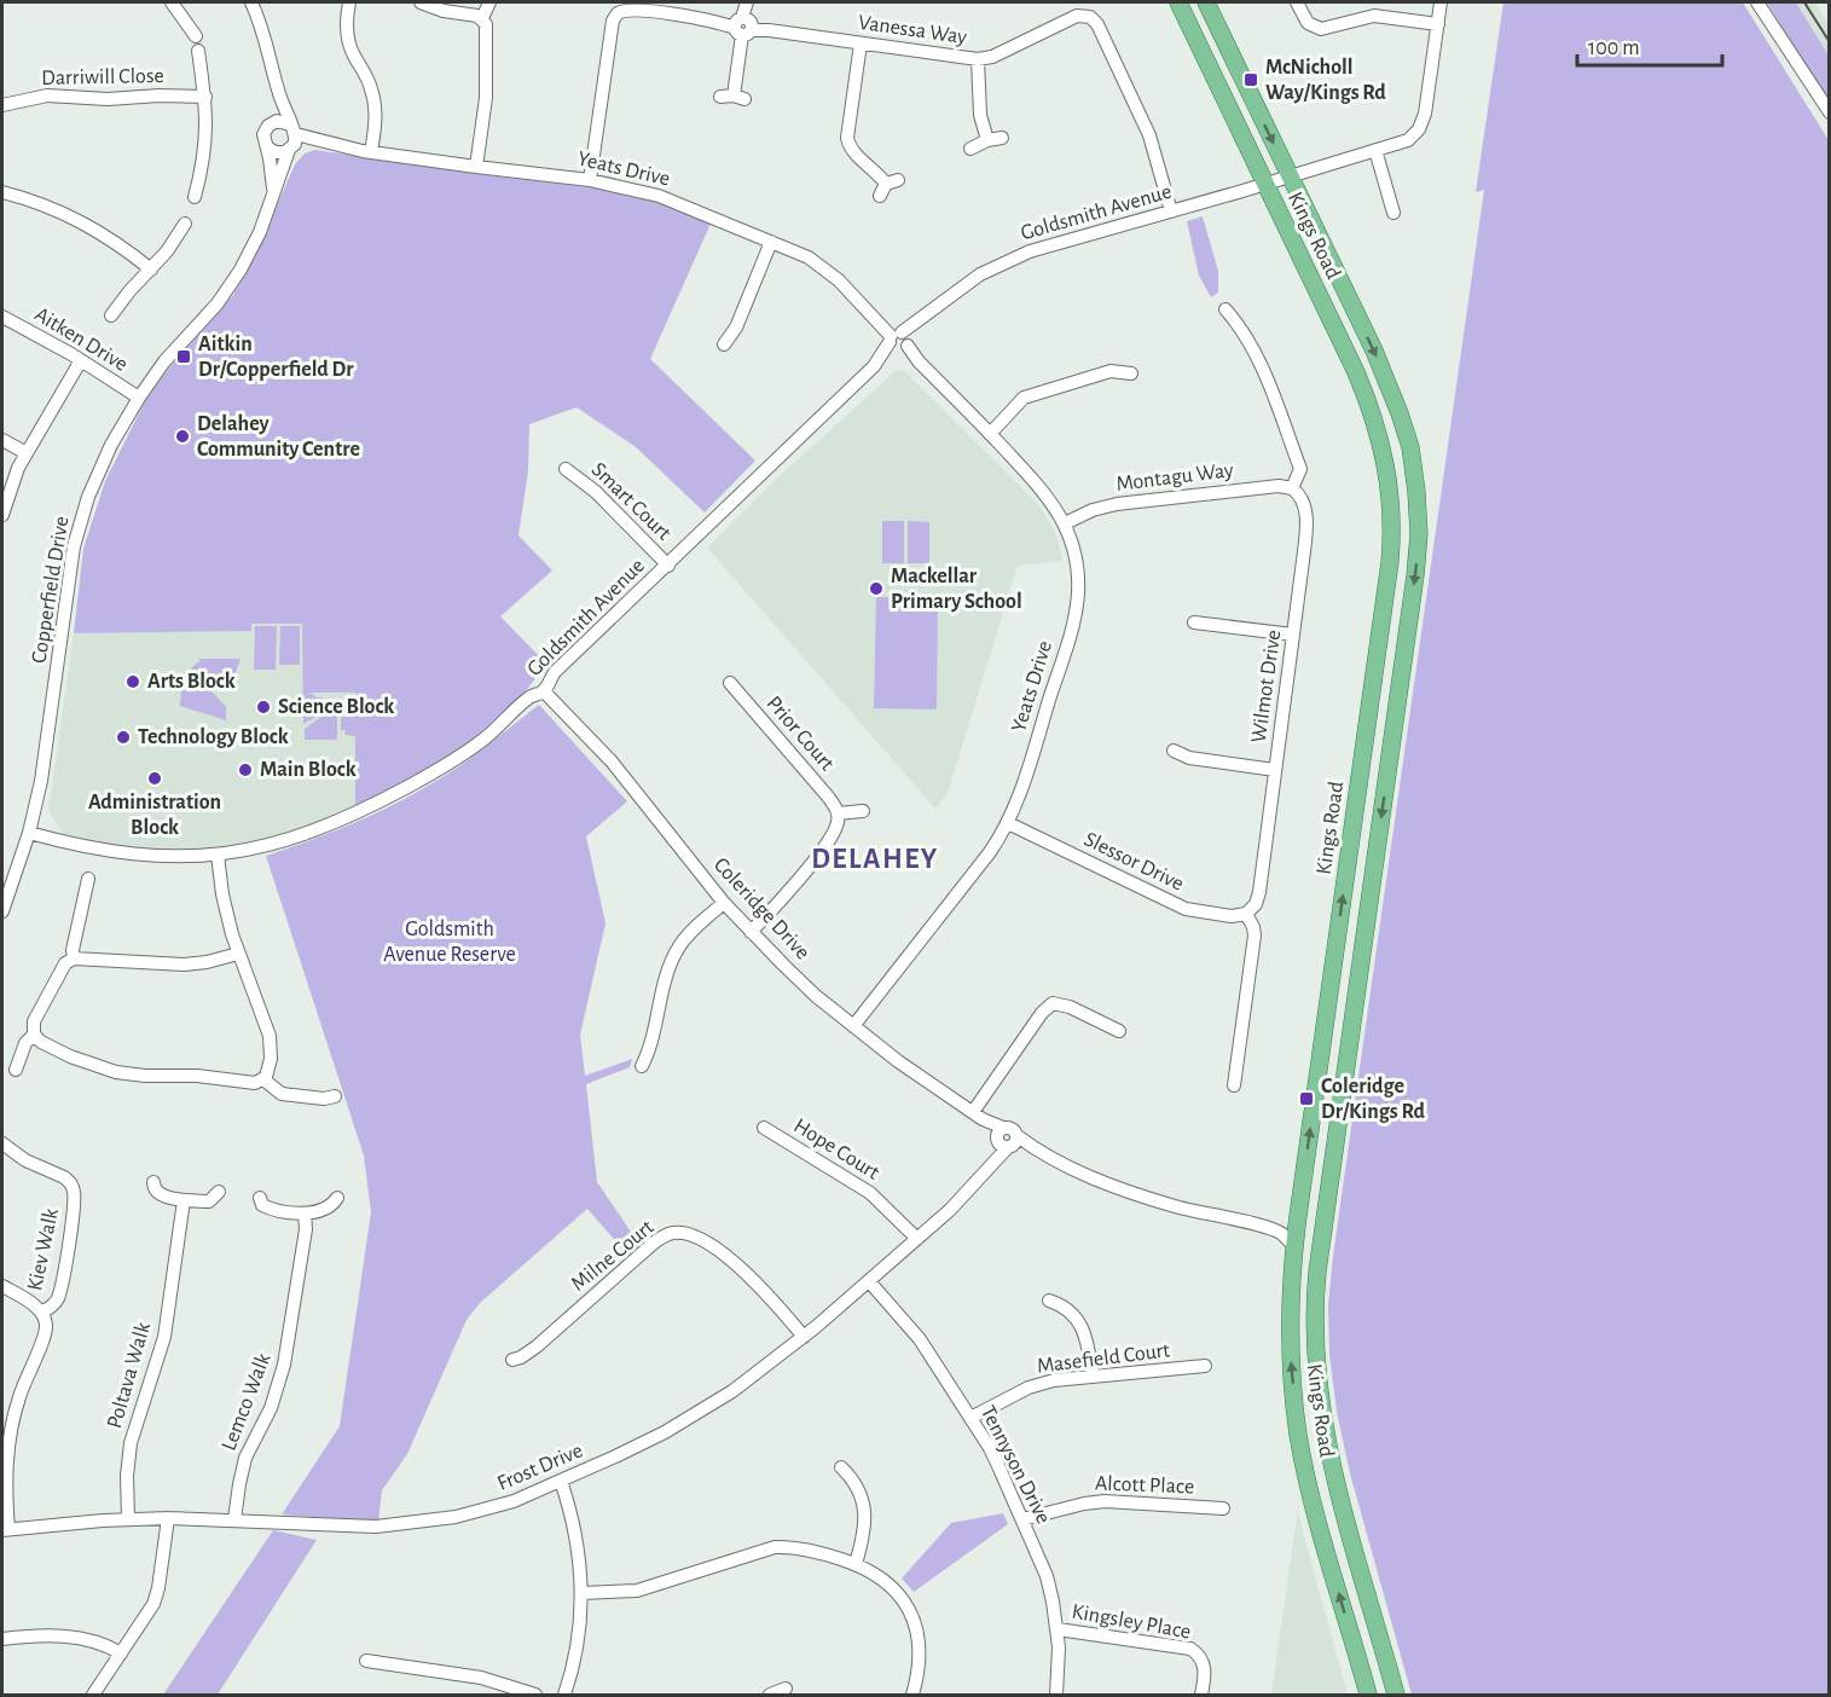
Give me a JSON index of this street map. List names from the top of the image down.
{
  "streets": {
    "main road": ["Kings Road"],
    "street": [
      "Vanessa Way",
      "Darriwill Close",
      "Yeats Drive",
      "Goldsmith Avenue",
      "Aitken Drive",
      "Montagu Way",
      "Smart Court",
      "Copperfield Drive",
      "Wilmot Drive",
      "Prior Court",
      "Slessor Drive",
      "Coleridge Drive",
      "Hope Court",
      "Kiev Walk",
      "Milne Court",
      "Masefield Court",
      "Poltava Walk",
      "Lemco Walk",
      "Tennyson Drive",
      "Frost Drive",
      "Alcott Place",
      "Kingsley Place"
    ]
  },
  "crossings": [
    ["Vanessa Way", "Yeats Drive"],
    ["Vanessa Way", "Goldsmith Avenue"],
    ["Yeats Drive", "Goldsmith Avenue"],
    ["Yeats Drive", "Montagu Way"],
    ["Yeats Drive", "Copperfield Drive"],
    ["Yeats Drive", "Slessor Drive"],
    ["Yeats Drive", "Coleridge Drive"],
    ["Goldsmith Avenue", "Kings Road"],
    ["Goldsmith Avenue", "Smart Court"],
    ["Goldsmith Avenue", "Copperfield Drive"],
    ["Goldsmith Avenue", "Coleridge Drive"],
    ["Kings Road", "Coleridge Drive"],
    ["Aitken Drive", "Copperfield Drive"],
    ["Montagu Way", "Wilmot Drive"],
    ["Wilmot Drive", "Slessor Drive"],
    ["Coleridge Drive", "Frost Drive"],
    ["Hope Court", "Frost Drive"],
    ["Milne Court", "Frost Drive"],
    ["Masefield Court", "Tennyson Drive"],
    ["Poltava Walk", "Frost Drive"],
    ["Lemco Walk", "Frost Drive"],
    ["Tennyson Drive", "Frost Drive"],
    ["Tennyson Drive", "Alcott Place"],
    ["Tennyson Drive", "Kingsley Place"]
  ],
  "districts": ["DELAHEY"],
  "parks": ["Goldsmith Avenue Reserve"],
  "places": {
    "transit": ["McNicholl Way/Kings Rd", "Aitkin Dr/Copperfield Dr", "Coleridge Dr/Kings Rd"],
    "other": [
      "Delahey Community Centre",
      "Mackellar Primary School",
      "Arts Block",
      "Science Block",
      "Technology Block",
      "Main Block",
      "Administration Block"
    ]
  },
  "scale_bar": "100 m"
}
